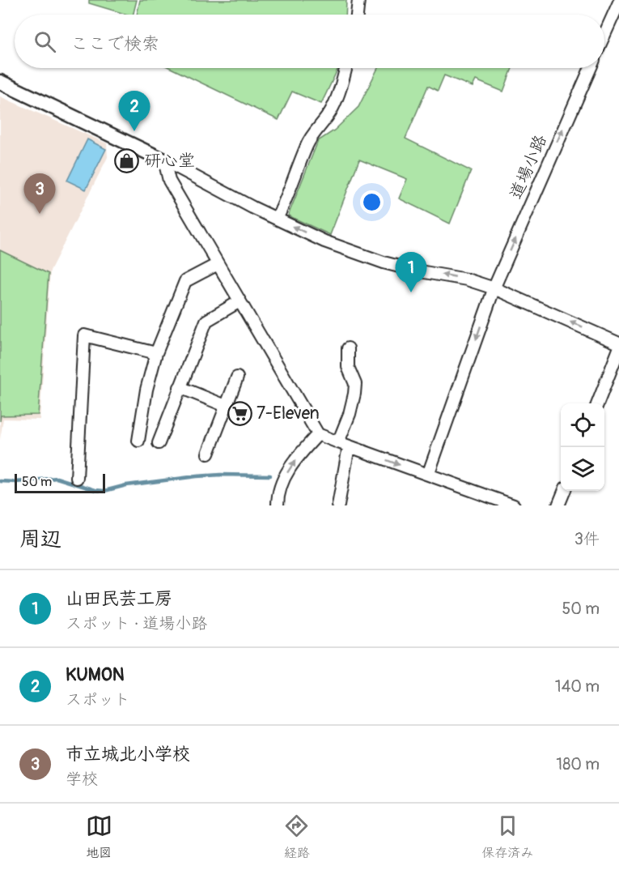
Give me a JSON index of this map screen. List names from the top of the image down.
{
  "streets": {
    "street": ["道場小路"]
  },
  "places": {
    "shop": ["研心堂"],
    "supermarket": ["7-Eleven"]
  },
  "scale_bar": "50 m",
  "page": {
    "search": "ここで検索",
    "pins": ["2", "3", "1"],
    "scale": "50 m",
    "heading": ["周辺", "3件"],
    "list": [
      {
        "mark": "1",
        "name": "山田民芸工房",
        "note": "スポット · 道場小路",
        "value": "50 m"
      },
      {
        "mark": "2",
        "name": "KUMON",
        "note": "スポット",
        "value": "140 m"
      },
      {
        "mark": "3",
        "name": "市立城北小学校",
        "note": "学校",
        "value": "180 m"
      }
    ],
    "nav": ["地図", "経路", "保存済み"]
  }
}
